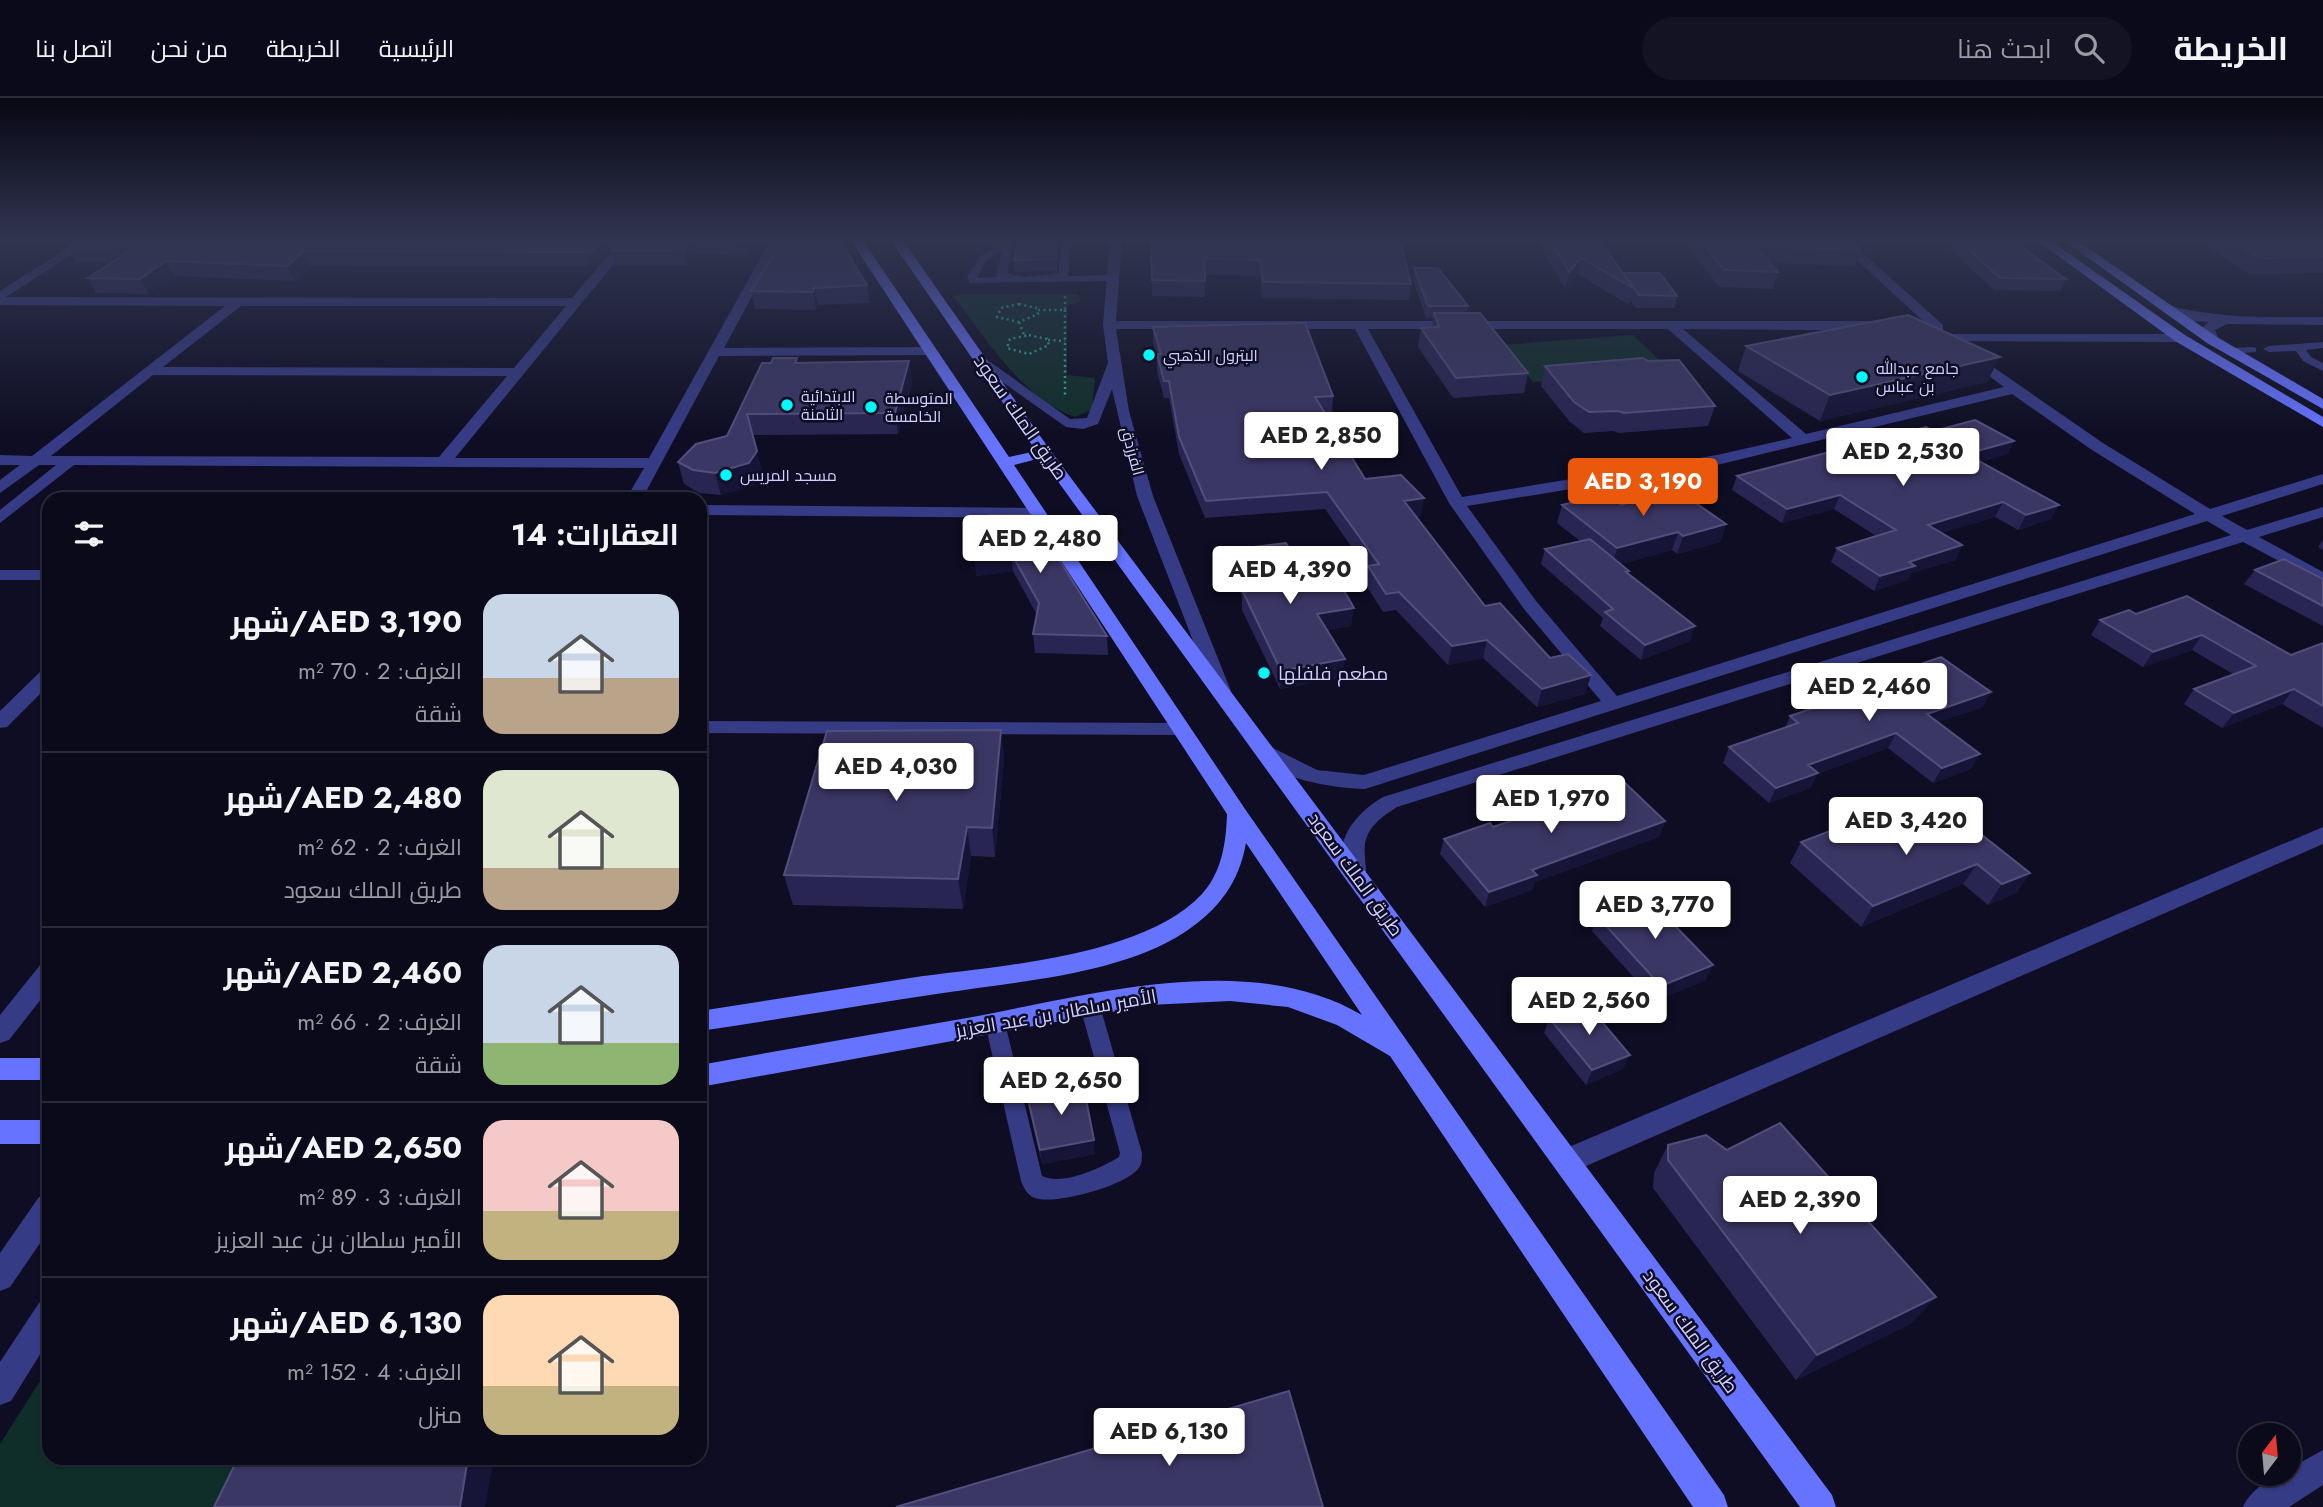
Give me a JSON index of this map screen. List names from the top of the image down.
{
  "streets": {
    "street": ["طريق الملك سعود", "الفرزدق", "الأمير سلطان بن عبد العزيز"]
  },
  "crossings": [
    ["طريق الملك سعود", "الفرزدق"],
    ["طريق الملك سعود", "الأمير سلطان بن عبد العزيز"]
  ],
  "places": [
    "البترول الذهبي",
    "جامع عبدالله بن عباس",
    "الابتدائية الثامنة",
    "المتوسطة الخامسة",
    "مسجد المريس",
    "مطعم فلفلها"
  ],
  "north": "top",
  "page": {
    "header": "الخريطة",
    "search": "ابحث هنا",
    "nav": [
      "الرئيسية",
      "الخريطة",
      "من نحن",
      "اتصل بنا"
    ],
    "price": [
      "AED 2,850",
      "AED 2,530",
      "AED 3,190",
      "AED 2,480",
      "AED 4,390",
      "AED 2,460",
      "AED 4,030",
      "AED 1,970",
      "AED 3,420",
      "AED 3,770",
      "AED 2,560",
      "AED 2,650",
      "AED 2,390",
      "AED 6,130"
    ],
    "heading": "العقارات: 14",
    "list": [
      {
        "name": "AED 3,190/شهر",
        "note": "الغرف: 2 · 70 m² · شقة"
      },
      {
        "name": "AED 2,480/شهر",
        "note": "الغرف: 2 · 62 m² · طريق الملك سعود"
      },
      {
        "name": "AED 2,460/شهر",
        "note": "الغرف: 2 · 66 m² · شقة"
      },
      {
        "name": "AED 2,650/شهر",
        "note": "الغرف: 3 · 89 m² · الأمير سلطان بن عبد العزيز"
      },
      {
        "name": "AED 6,130/شهر",
        "note": "الغرف: 4 · 152 m² · منزل"
      }
    ]
  }
}
